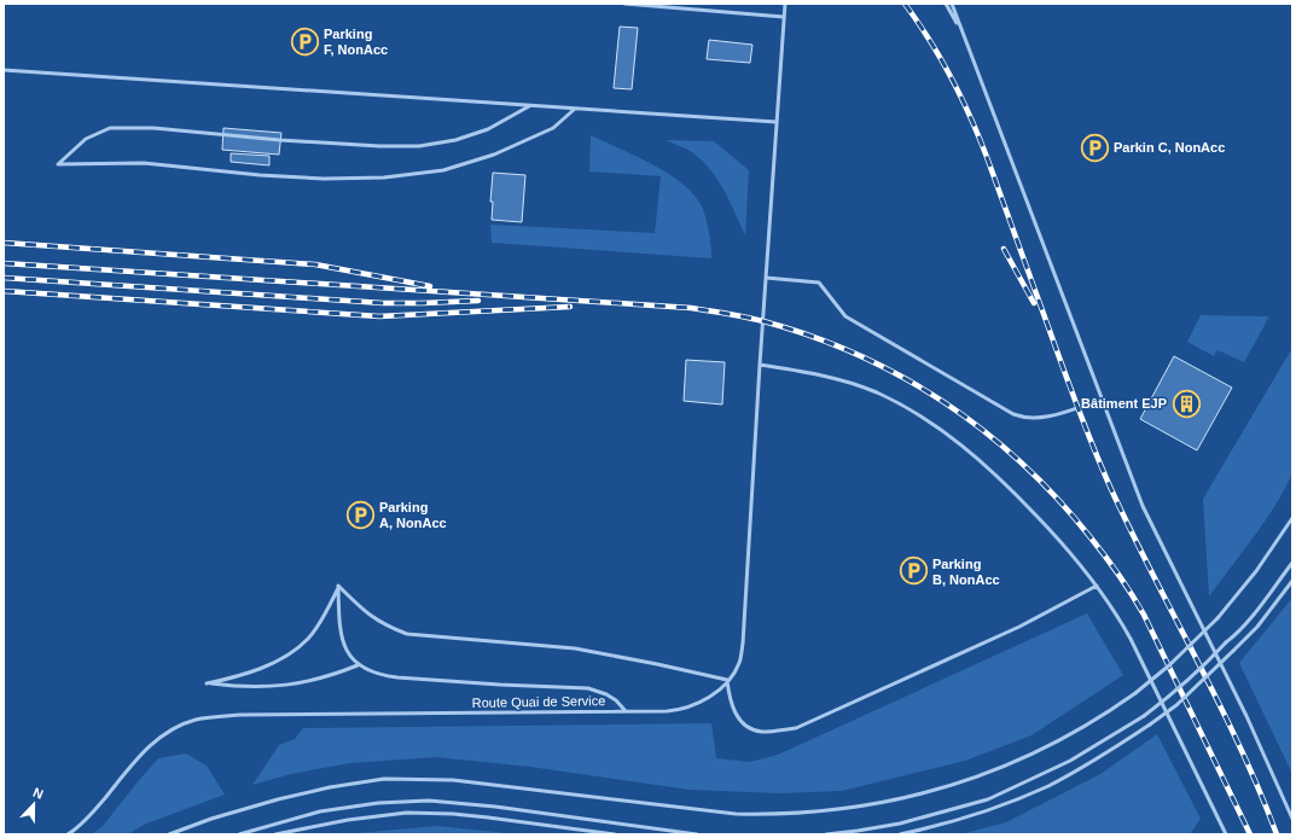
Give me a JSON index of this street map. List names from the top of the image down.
{
  "streets": {
    "lane": ["Route Quai de Service"]
  },
  "places": {
    "parking": [
      "Parking F, NonAcc",
      "Parkin C, NonAcc",
      "Parking A, NonAcc",
      "Parking B, NonAcc"
    ],
    "building": ["Bâtiment EJP"]
  },
  "north": "top"
}
